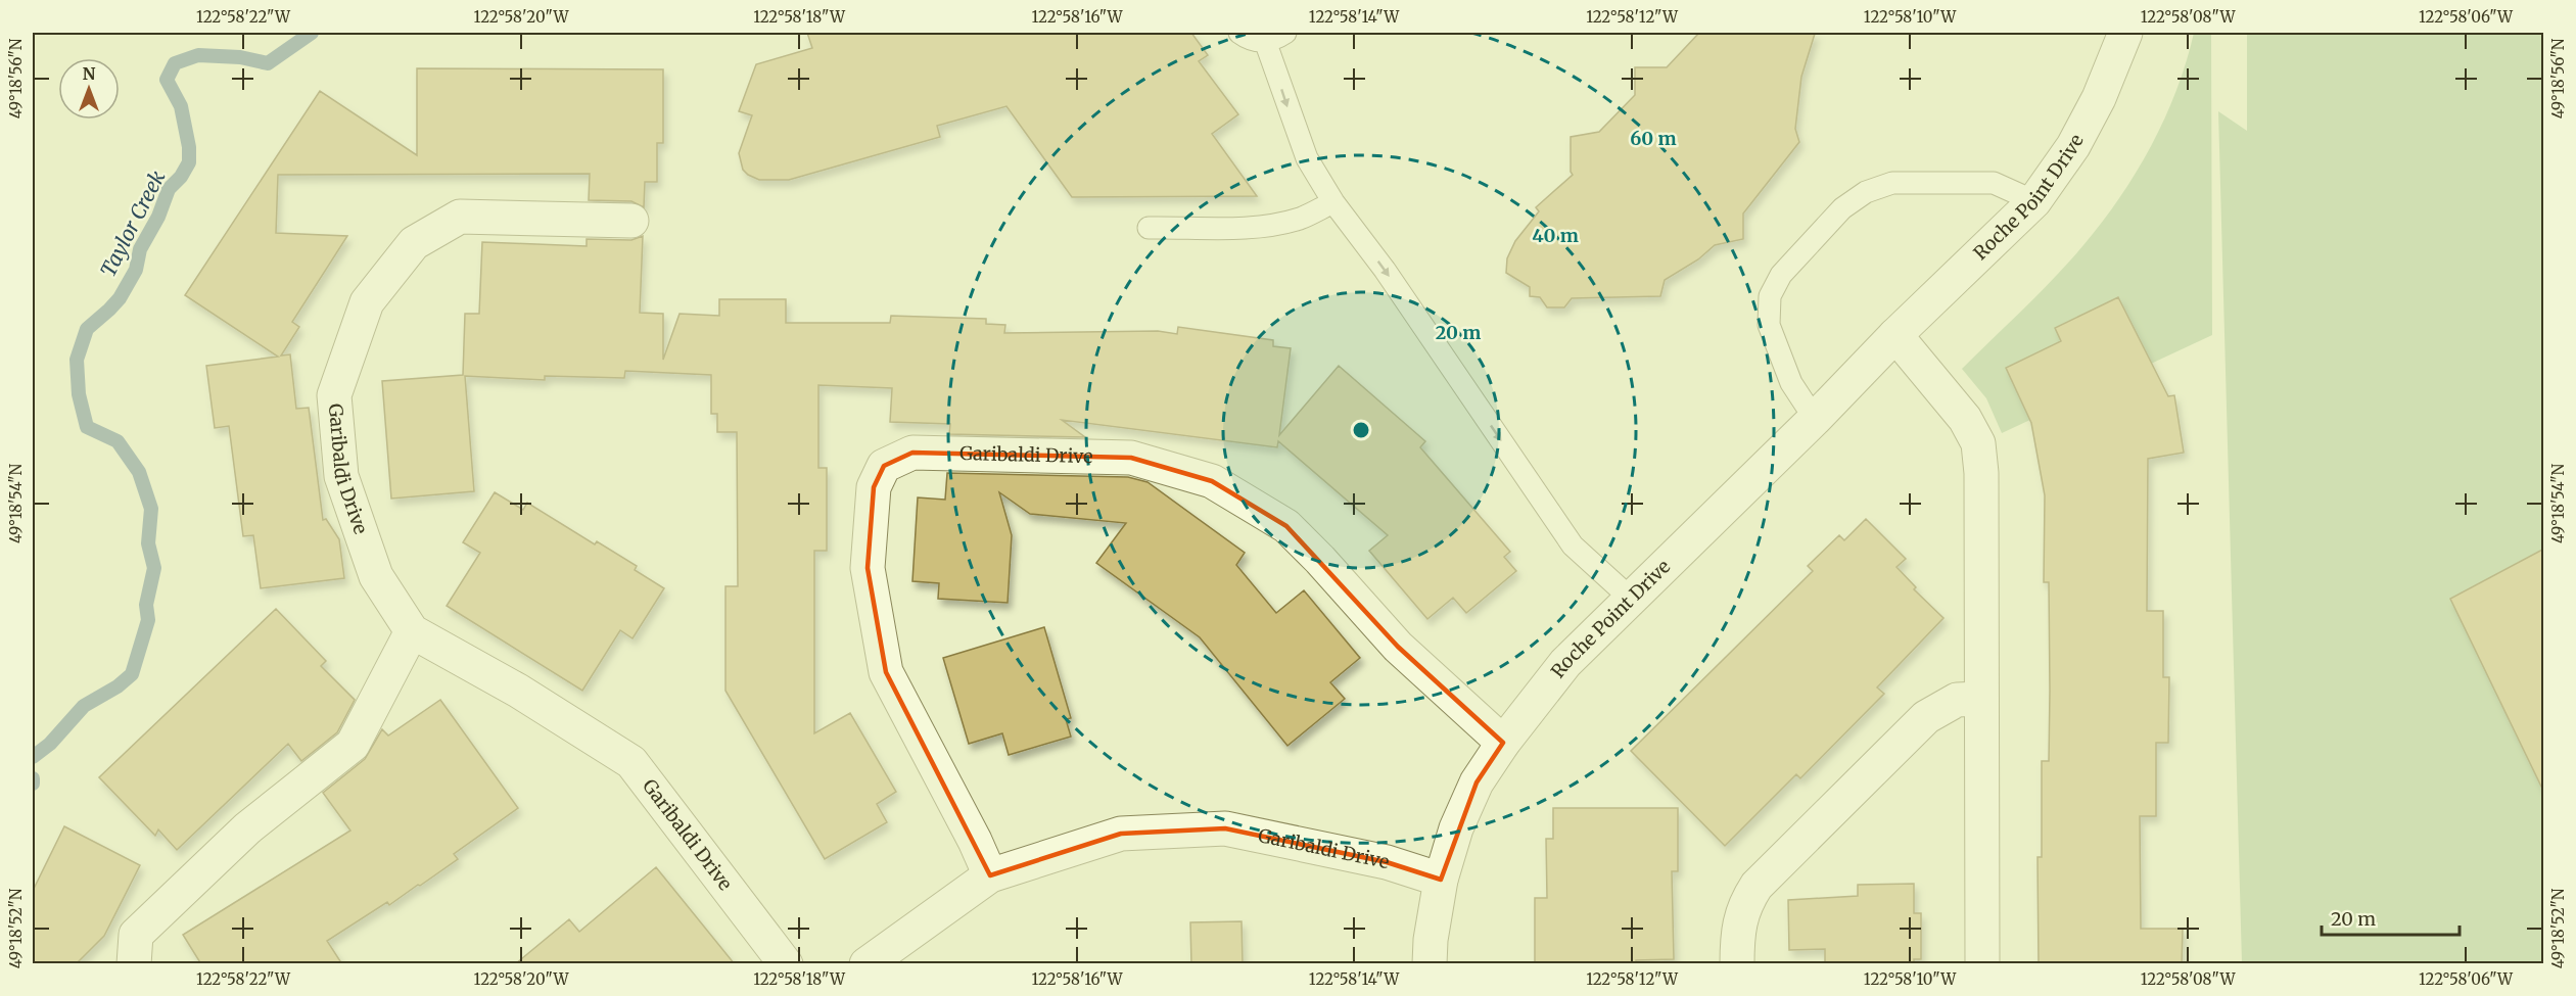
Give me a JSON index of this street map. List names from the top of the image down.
{
  "streets": {
    "street": ["Roche Point Drive", "Garibaldi Drive"]
  },
  "crossings": [
    ["Roche Point Drive", "Garibaldi Drive"]
  ],
  "water": ["Taylor Creek"],
  "scale_bar": "20 m",
  "north": "top",
  "coordinates": [
    "122°58'22\"W",
    "122°58'20\"W",
    "122°58'18\"W",
    "122°58'16\"W",
    "122°58'14\"W",
    "122°58'12\"W",
    "122°58'10\"W",
    "122°58'08\"W",
    "122°58'06\"W",
    "49°18'56\"N",
    "49°18'54\"N",
    "49°18'52\"N"
  ],
  "rings": ["60 m", "40 m", "20 m"]
}
